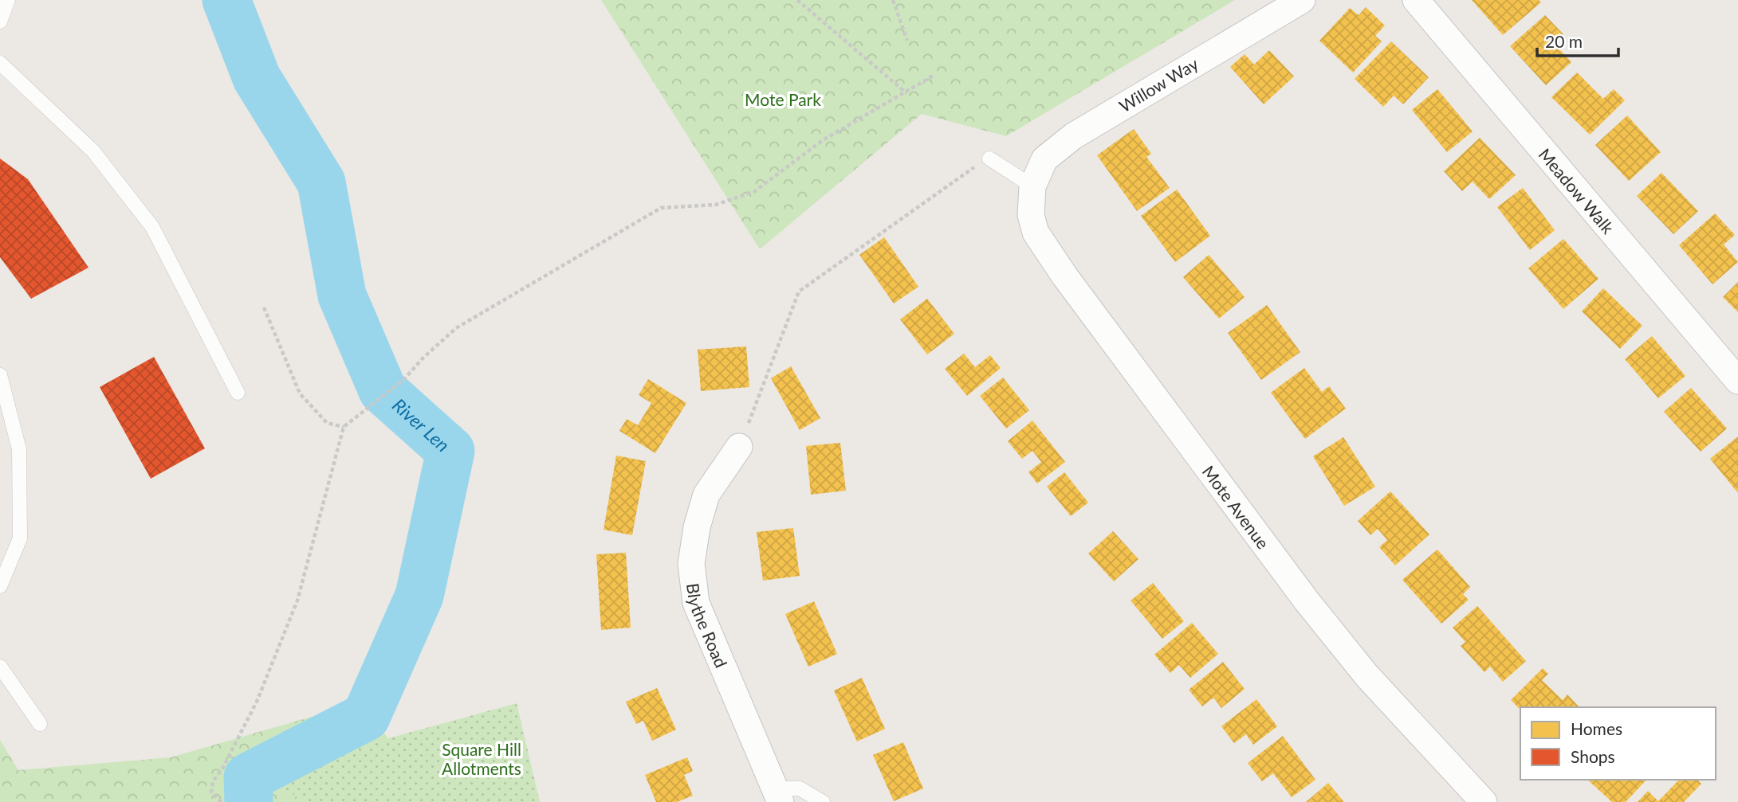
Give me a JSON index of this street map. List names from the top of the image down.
{
  "streets": {
    "street": [
      "Willow Way",
      "Meadow Walk",
      "Mote Avenue",
      "Blythe Road"
    ]
  },
  "crossings": [
    ["Willow Way", "Mote Avenue"]
  ],
  "water": ["River Len"],
  "parks": ["Mote Park", "Square Hill Allotments"],
  "legend": ["Homes", "Shops"],
  "scale_bar": "20 m"
}
